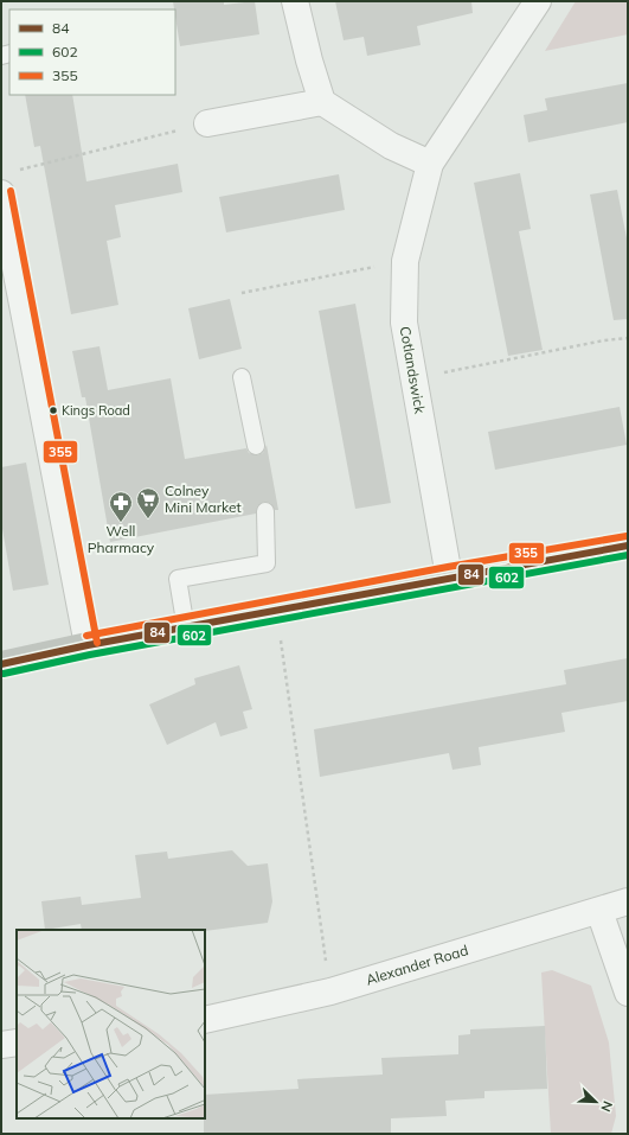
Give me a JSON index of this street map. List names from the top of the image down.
{
  "streets": {
    "street": ["Cotlandswick", "Alexander Road"]
  },
  "places": {
    "other": ["Kings Road"],
    "supermarket": ["Colney Mini Market"],
    "pharmacy": ["Well Pharmacy"]
  },
  "lines": ["transit line 355", "transit line 84", "transit line 602"],
  "legend": ["84", "602", "355"],
  "north": "bottom right"
}
